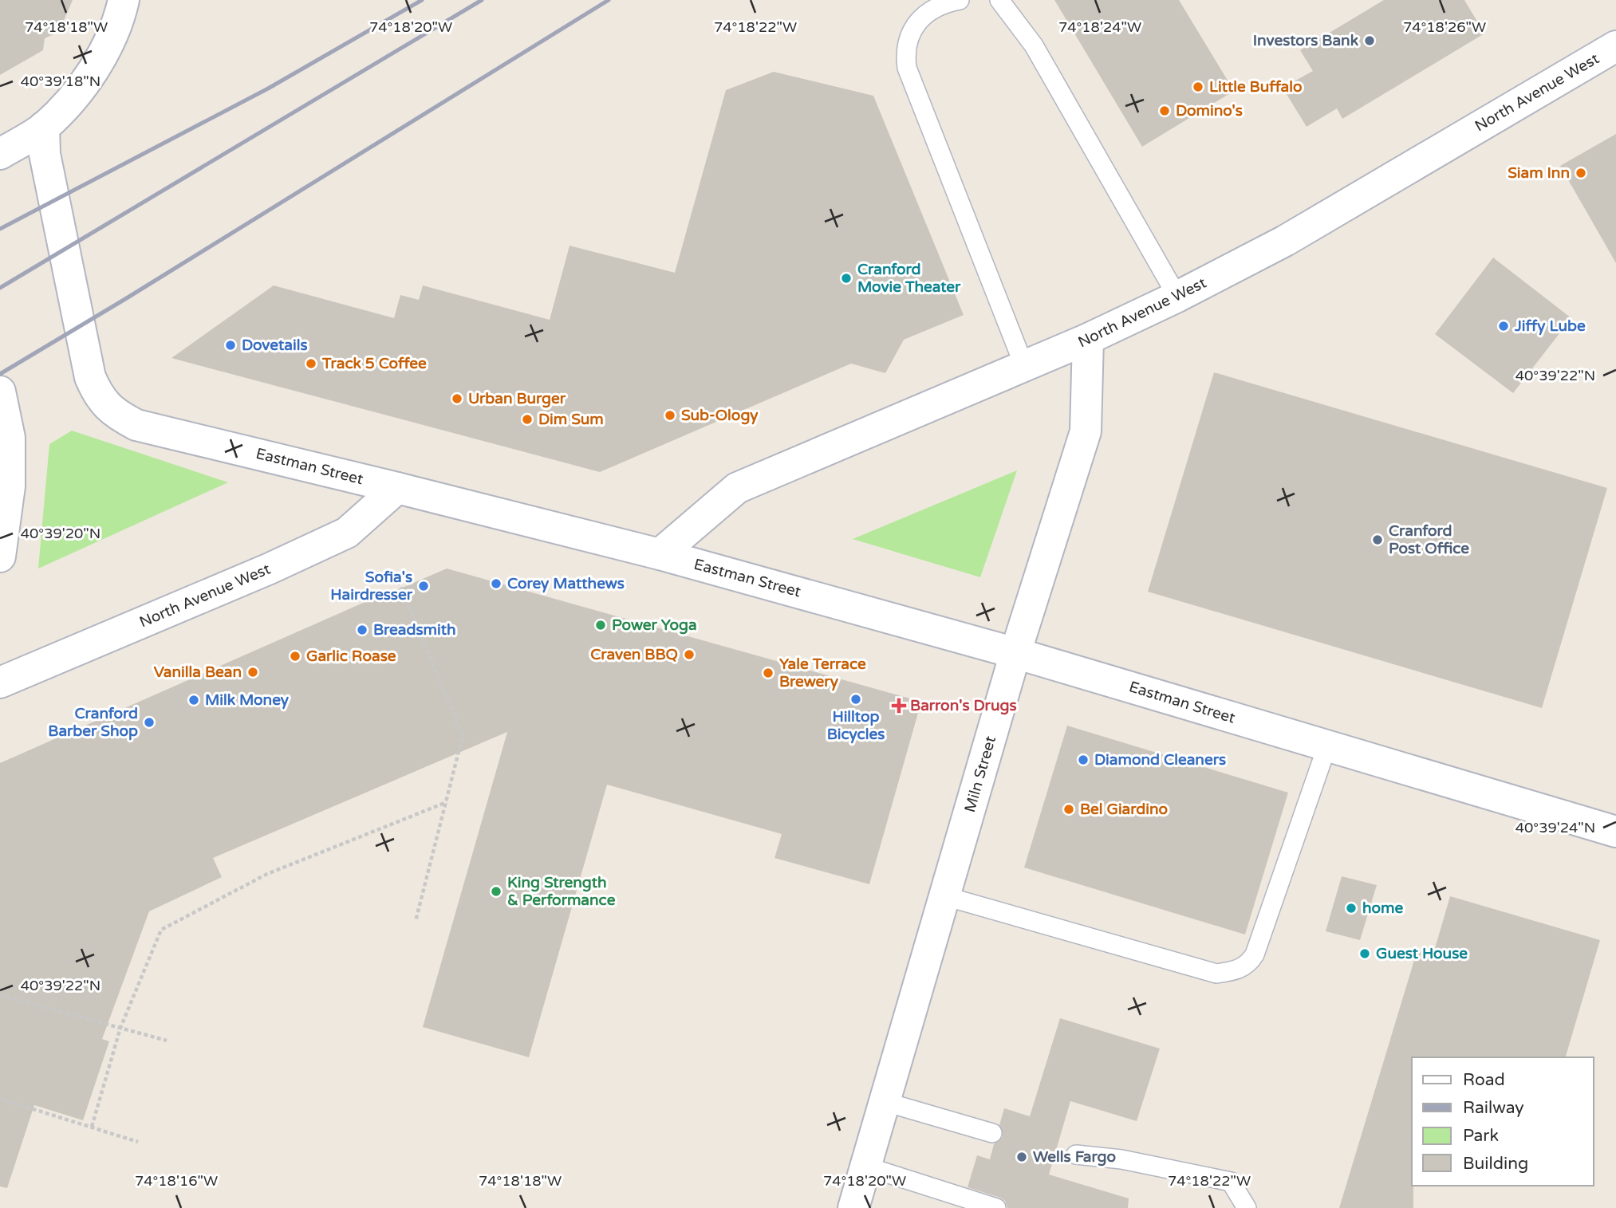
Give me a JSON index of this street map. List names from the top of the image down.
{
  "streets": {
    "street": ["North Avenue West", "Eastman Street", "Miln Street"]
  },
  "crossings": [
    ["North Avenue West", "Eastman Street"],
    ["North Avenue West", "Miln Street"],
    ["Eastman Street", "Miln Street"]
  ],
  "places": {
    "other": [
      "Investors Bank",
      "Little Buffalo",
      "Domino's",
      "Siam Inn",
      "Cranford Movie Theater",
      "Jiffy Lube",
      "Dovetails",
      "Track 5 Coffee",
      "Urban Burger",
      "Sub-Ology",
      "Dim Sum",
      "Cranford Post Office",
      "Corey Matthews",
      "Sofia's Hairdresser",
      "Power Yoga",
      "Breadsmith",
      "Craven BBQ",
      "Garlic Roase",
      "Vanilla Bean",
      "Yale Terrace Brewery",
      "Hilltop Bicycles",
      "Milk Money",
      "Cranford Barber Shop",
      "Diamond Cleaners",
      "Bel Giardino",
      "King Strength & Performance",
      "home",
      "Guest House",
      "Wells Fargo"
    ],
    "health": ["Barron's Drugs"]
  },
  "legend": [
    "Road",
    "Railway",
    "Park",
    "Building"
  ],
  "coordinates": [
    "74°18'18\"W",
    "74°18'20\"W",
    "74°18'22\"W",
    "74°18'24\"W",
    "74°18'26\"W",
    "40°39'18\"N",
    "40°39'22\"N",
    "40°39'20\"N",
    "40°39'24\"N",
    "74°18'16\"W"
  ]
}
